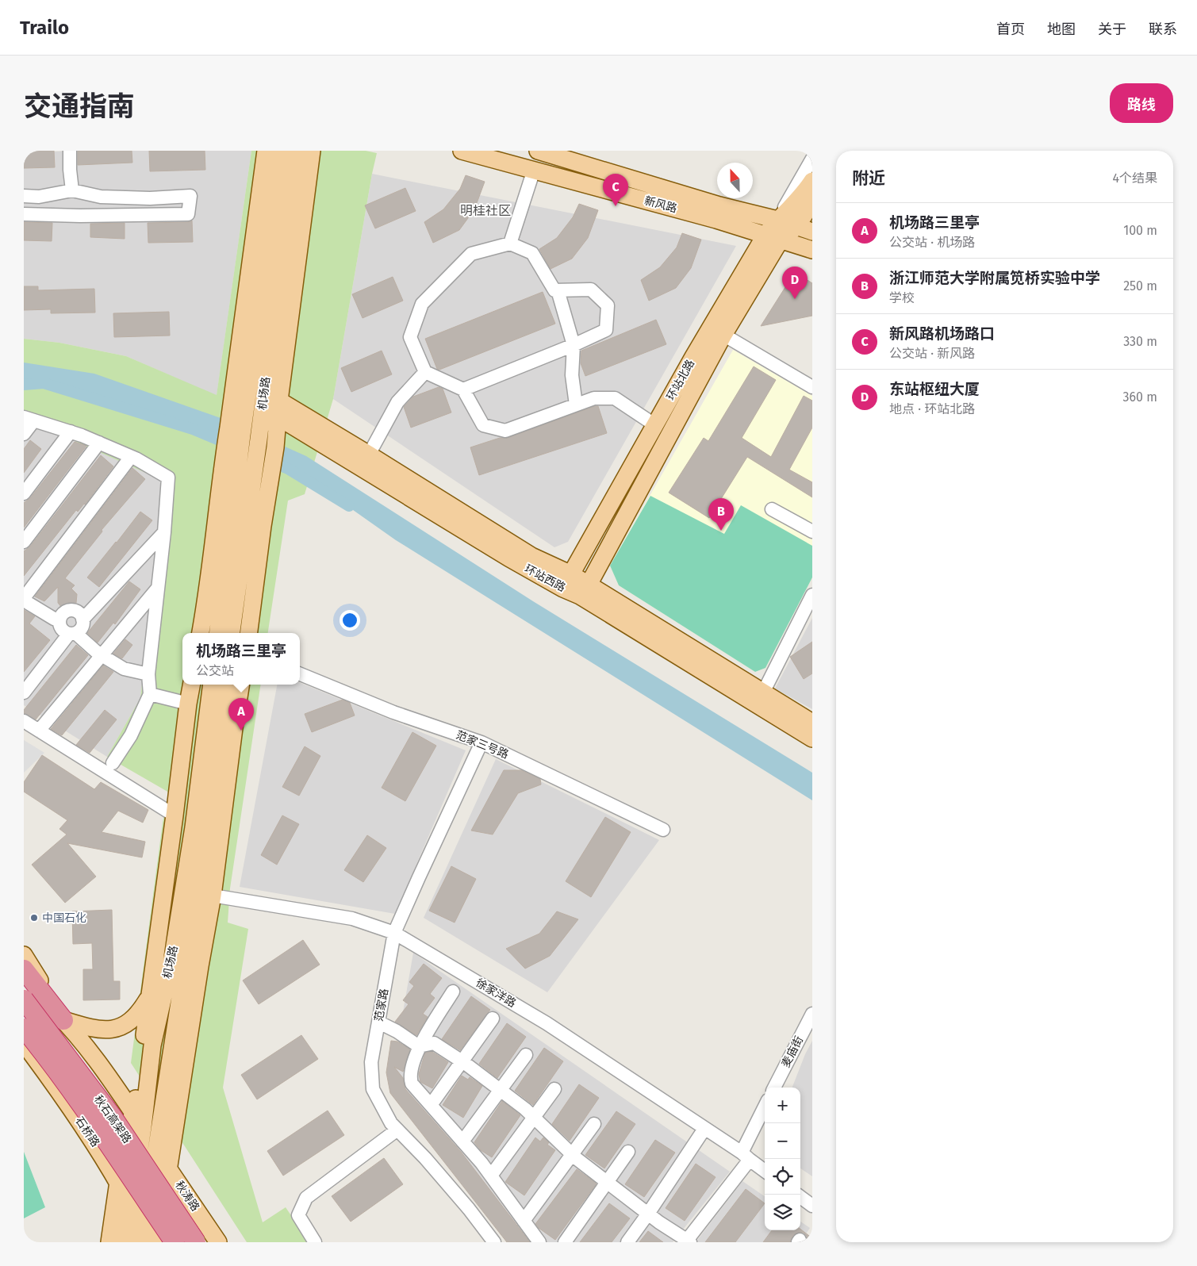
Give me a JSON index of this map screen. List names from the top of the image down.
{
  "streets": {
    "highway": ["秋石高架路"],
    "main road": [
      "新风路",
      "环站北路",
      "机场路",
      "环站西路",
      "石桥路",
      "秋涛路"
    ],
    "street": [
      "范家三号路",
      "徐家洋路",
      "范家路",
      "麦庙街"
    ]
  },
  "crossings": [
    ["新风路", "环站北路"],
    ["环站北路", "环站西路"],
    ["机场路", "环站西路"],
    ["机场路", "石桥路"],
    ["机场路", "秋涛路"],
    ["范家三号路", "范家路"],
    ["徐家洋路", "范家路"]
  ],
  "districts": ["明桂社区"],
  "places": ["中国石化"],
  "north": "top",
  "page": {
    "header": "Trailo",
    "nav": [
      "首页",
      "地图",
      "关于",
      "联系"
    ],
    "title": "交通指南",
    "buttons": "路线",
    "heading": ["附近", "4个结果"],
    "pins": [
      "C",
      "D",
      "B",
      "A"
    ],
    "list": [
      {
        "mark": "A",
        "name": "机场路三里亭",
        "note": "公交站 · 机场路",
        "value": "100 m"
      },
      {
        "mark": "B",
        "name": "浙江师范大学附属笕桥实验中学",
        "note": "学校",
        "value": "250 m"
      },
      {
        "mark": "C",
        "name": "新风路机场路口",
        "note": "公交站 · 新风路",
        "value": "330 m"
      },
      {
        "mark": "D",
        "name": "东站枢纽大厦",
        "note": "地点 · 环站北路",
        "value": "360 m"
      }
    ],
    "popup": ["机场路三里亭", "公交站"],
    "map_buttons": ["+", "−"]
  }
}
